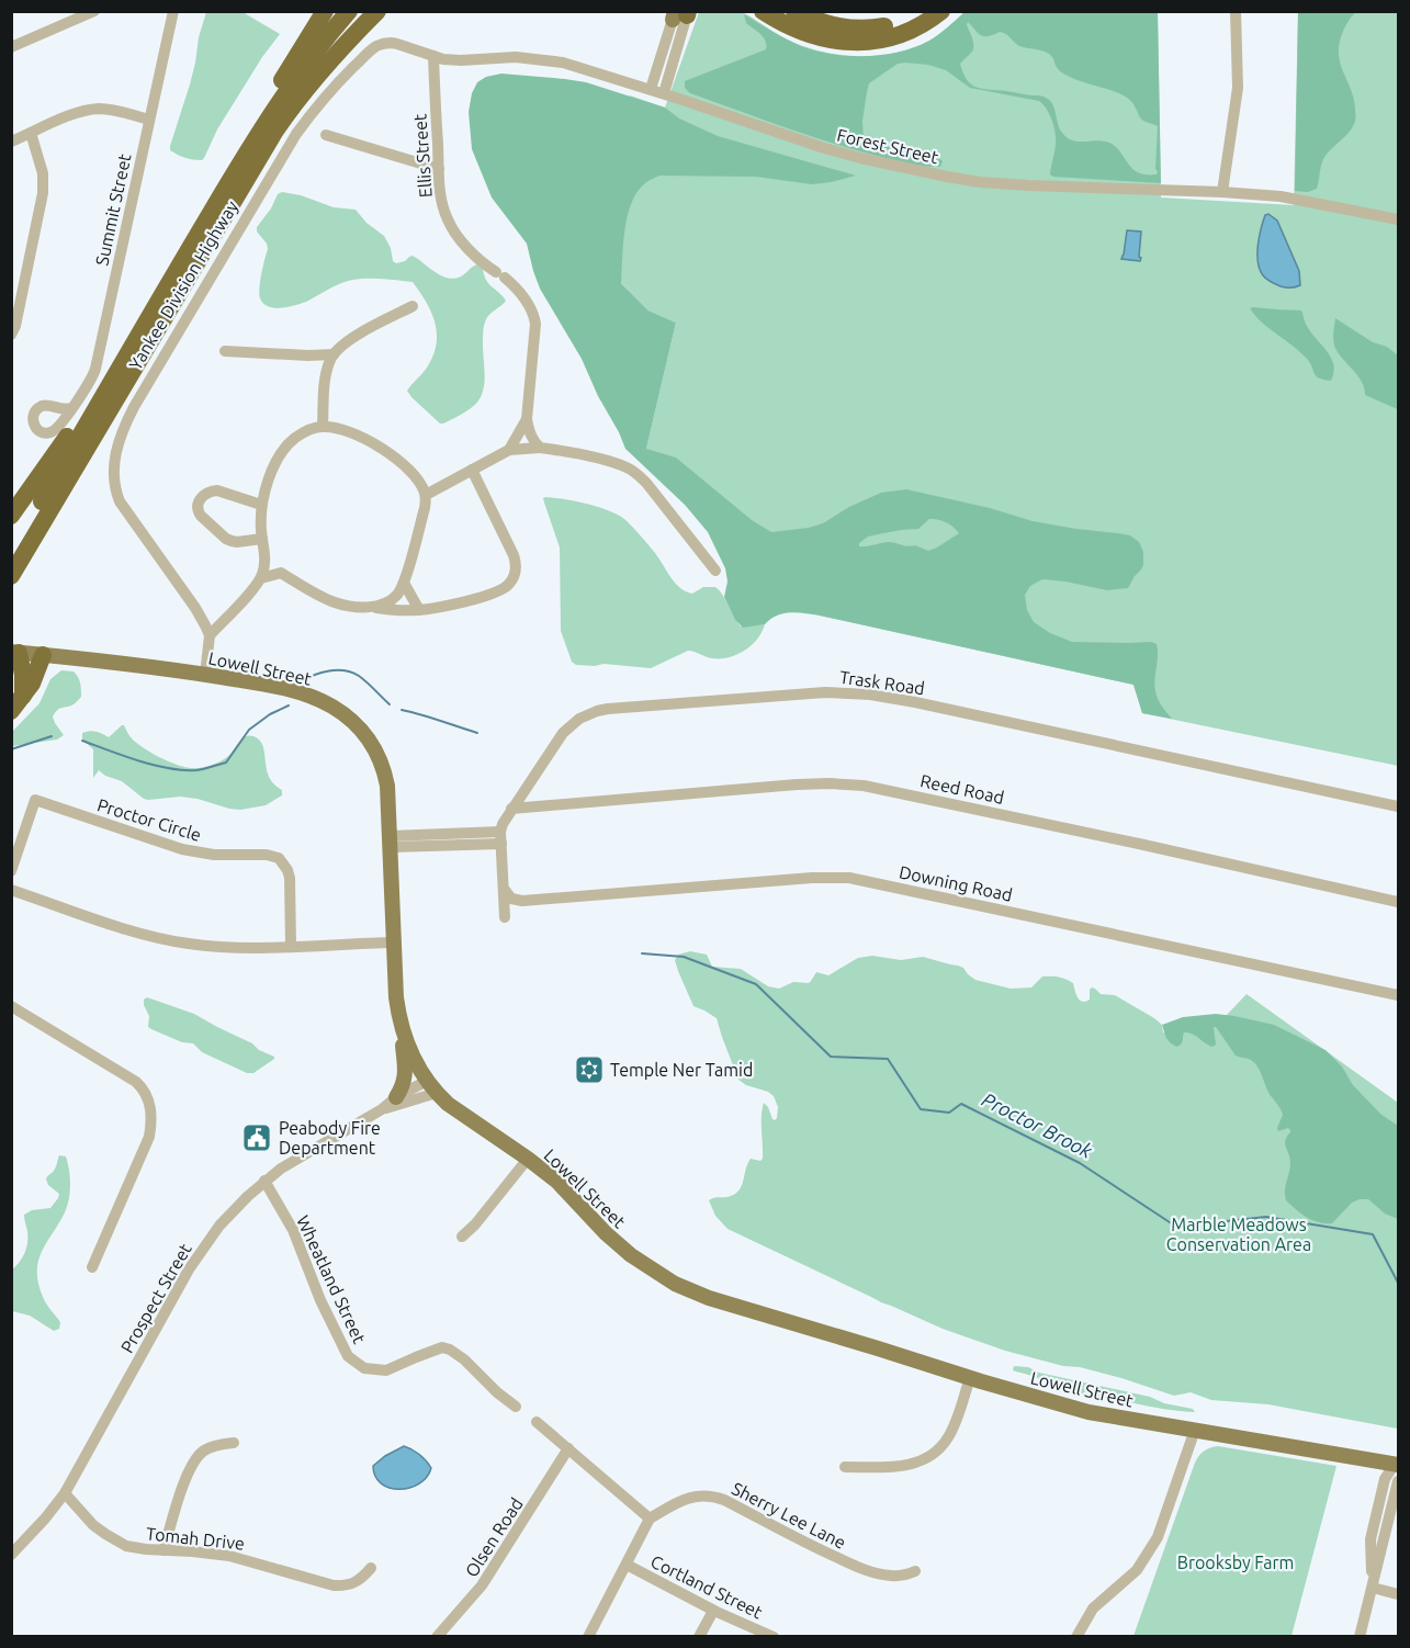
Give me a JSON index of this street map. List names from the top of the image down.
{
  "streets": {
    "highway": ["Yankee Division Highway"],
    "main road": ["Lowell Street"],
    "street": [
      "Forest Street",
      "Ellis Street",
      "Summit Street",
      "Trask Road",
      "Reed Road",
      "Proctor Circle",
      "Downing Road",
      "Wheatland Street",
      "Prospect Street",
      "Sherry Lee Lane",
      "Olsen Road",
      "Tomah Drive",
      "Cortland Street"
    ]
  },
  "crossings": [
    ["Forest Street", "Ellis Street"],
    ["Forest Street", "Yankee Division Highway"],
    ["Lowell Street", "Prospect Street"],
    ["Trask Road", "Reed Road"],
    ["Trask Road", "Downing Road"],
    ["Wheatland Street", "Prospect Street"],
    ["Prospect Street", "Tomah Drive"]
  ],
  "water": ["Proctor Brook"],
  "parks": ["Marble Meadows Conservation Area", "Brooksby Farm"],
  "places": {
    "synagogue": ["Temple Ner Tamid"],
    "public building": ["Peabody Fire Department"]
  }
}
